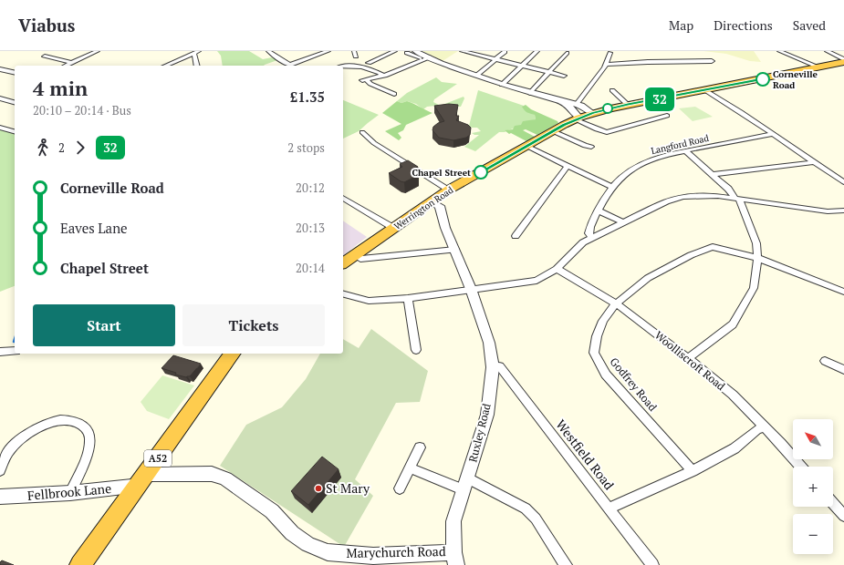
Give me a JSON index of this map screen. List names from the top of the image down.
{
  "streets": {
    "highway": ["Werrington Road", "A52"],
    "street": [
      "Langford Road",
      "Woolliscroft Road",
      "Godfrey Road",
      "Ruxley Road",
      "Westfield Road",
      "Fellbrook Lane",
      "Marychurch Road"
    ]
  },
  "crossings": [
    ["Werrington Road", "Ruxley Road"],
    ["Woolliscroft Road", "Godfrey Road"],
    ["Ruxley Road", "Westfield Road"],
    ["Ruxley Road", "Marychurch Road"],
    ["A52", "Fellbrook Lane"],
    ["A52", "Marychurch Road"],
    ["Fellbrook Lane", "Marychurch Road"]
  ],
  "places": ["Corneville Road", "Chapel Street", "St Mary"],
  "lines": ["bus line 32"],
  "north": "top left",
  "page": {
    "header": "Viabus",
    "nav": ["Map", "Directions", "Saved"],
    "on_map": "32",
    "heading": ["4 min", "20:10 – 20:14 · Bus", "£1.35"],
    "legs": ["2", "32", "2 stops"],
    "list": [
      {
        "name": "Corneville Road",
        "value": "20:12"
      },
      {
        "name": "Eaves Lane",
        "value": "20:13"
      },
      {
        "name": "Chapel Street",
        "value": "20:14"
      }
    ],
    "buttons": ["Start", "Tickets"],
    "map_buttons": ["+", "−"]
  }
}
